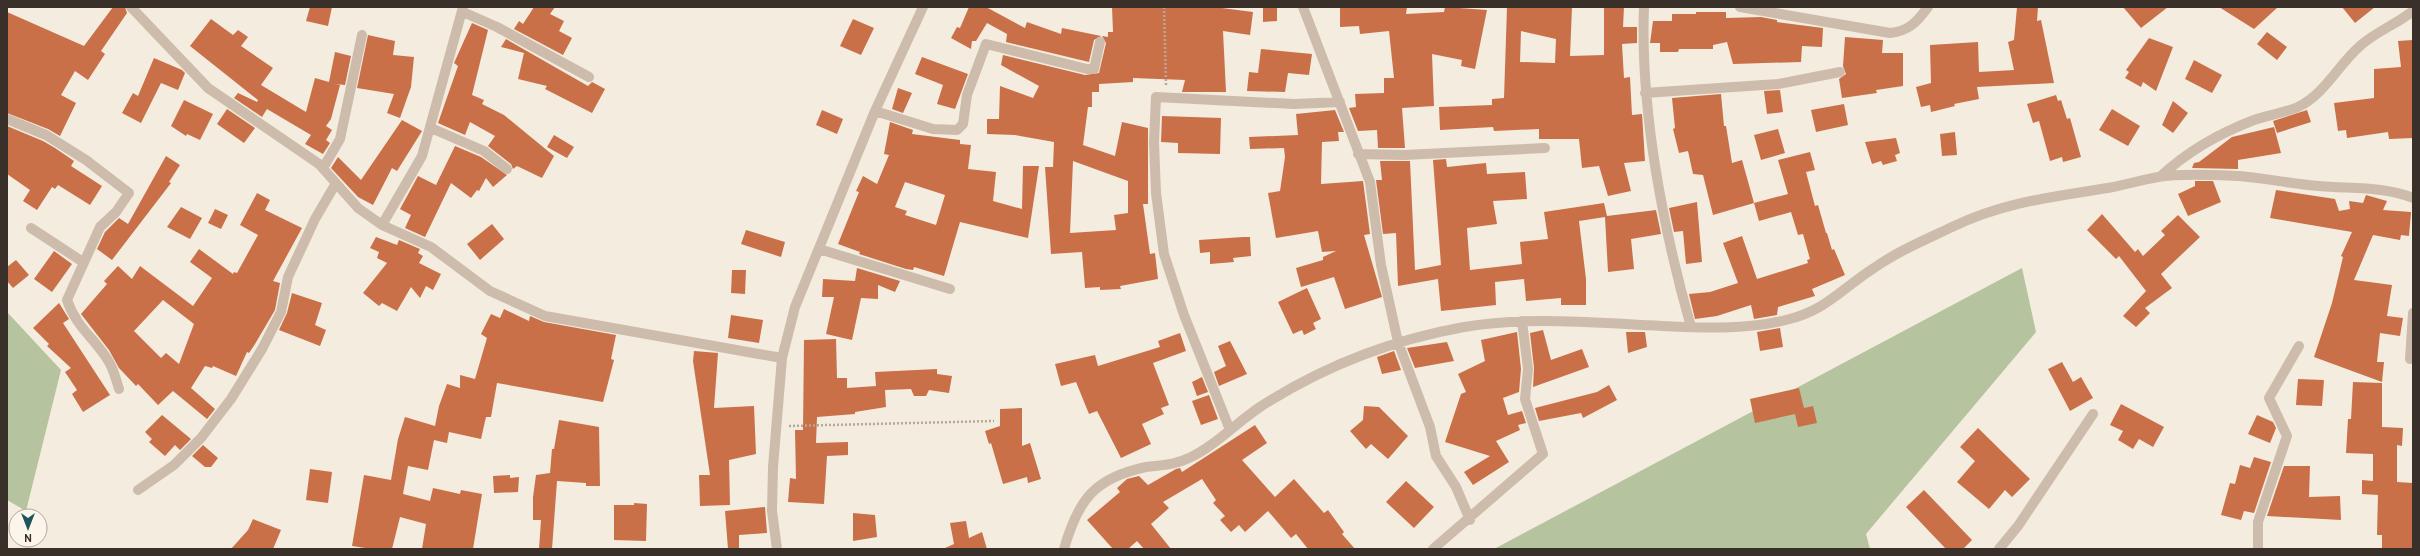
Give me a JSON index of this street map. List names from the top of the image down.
{
  "north": "bottom"
}
